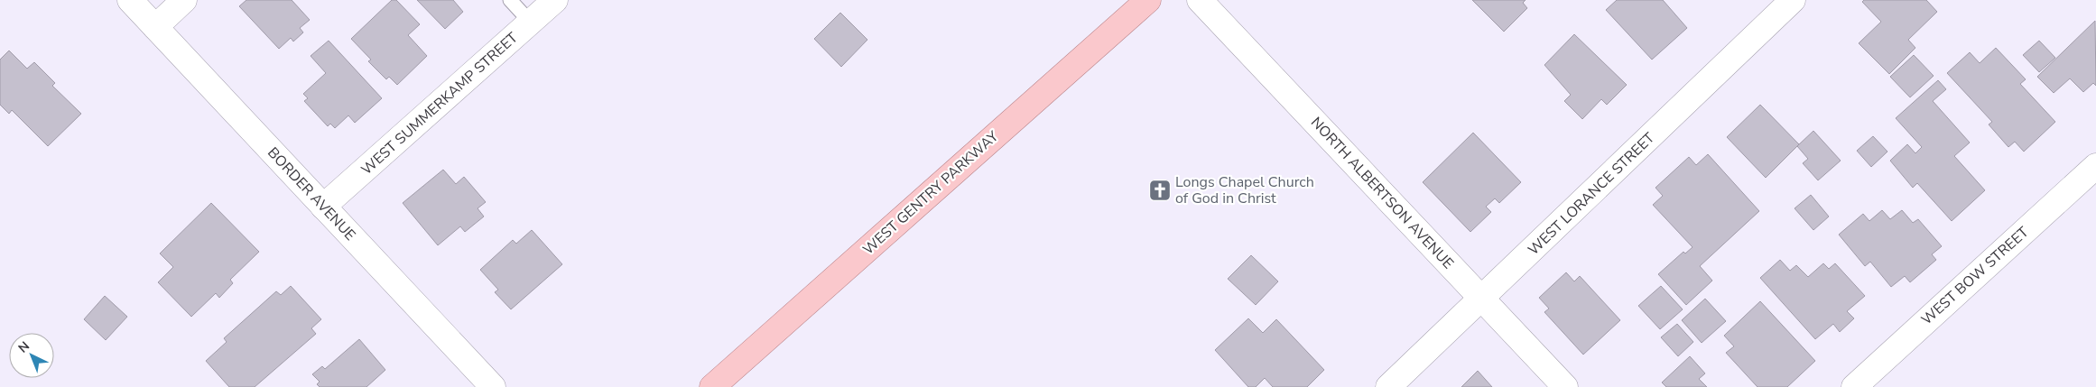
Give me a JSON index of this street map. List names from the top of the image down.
{
  "streets": {
    "main road": ["WEST GENTRY PARKWAY"],
    "street": [
      "WEST SUMMERKAMP STREET",
      "NORTH ALBERTSON AVENUE",
      "BORDER AVENUE",
      "WEST LORANCE STREET",
      "WEST BOW STREET"
    ]
  },
  "crossings": [
    ["WEST SUMMERKAMP STREET", "BORDER AVENUE"],
    ["NORTH ALBERTSON AVENUE", "WEST LORANCE STREET"]
  ],
  "places": {
    "church": ["Longs Chapel Church of God in Christ"]
  },
  "north": "top left"
}
